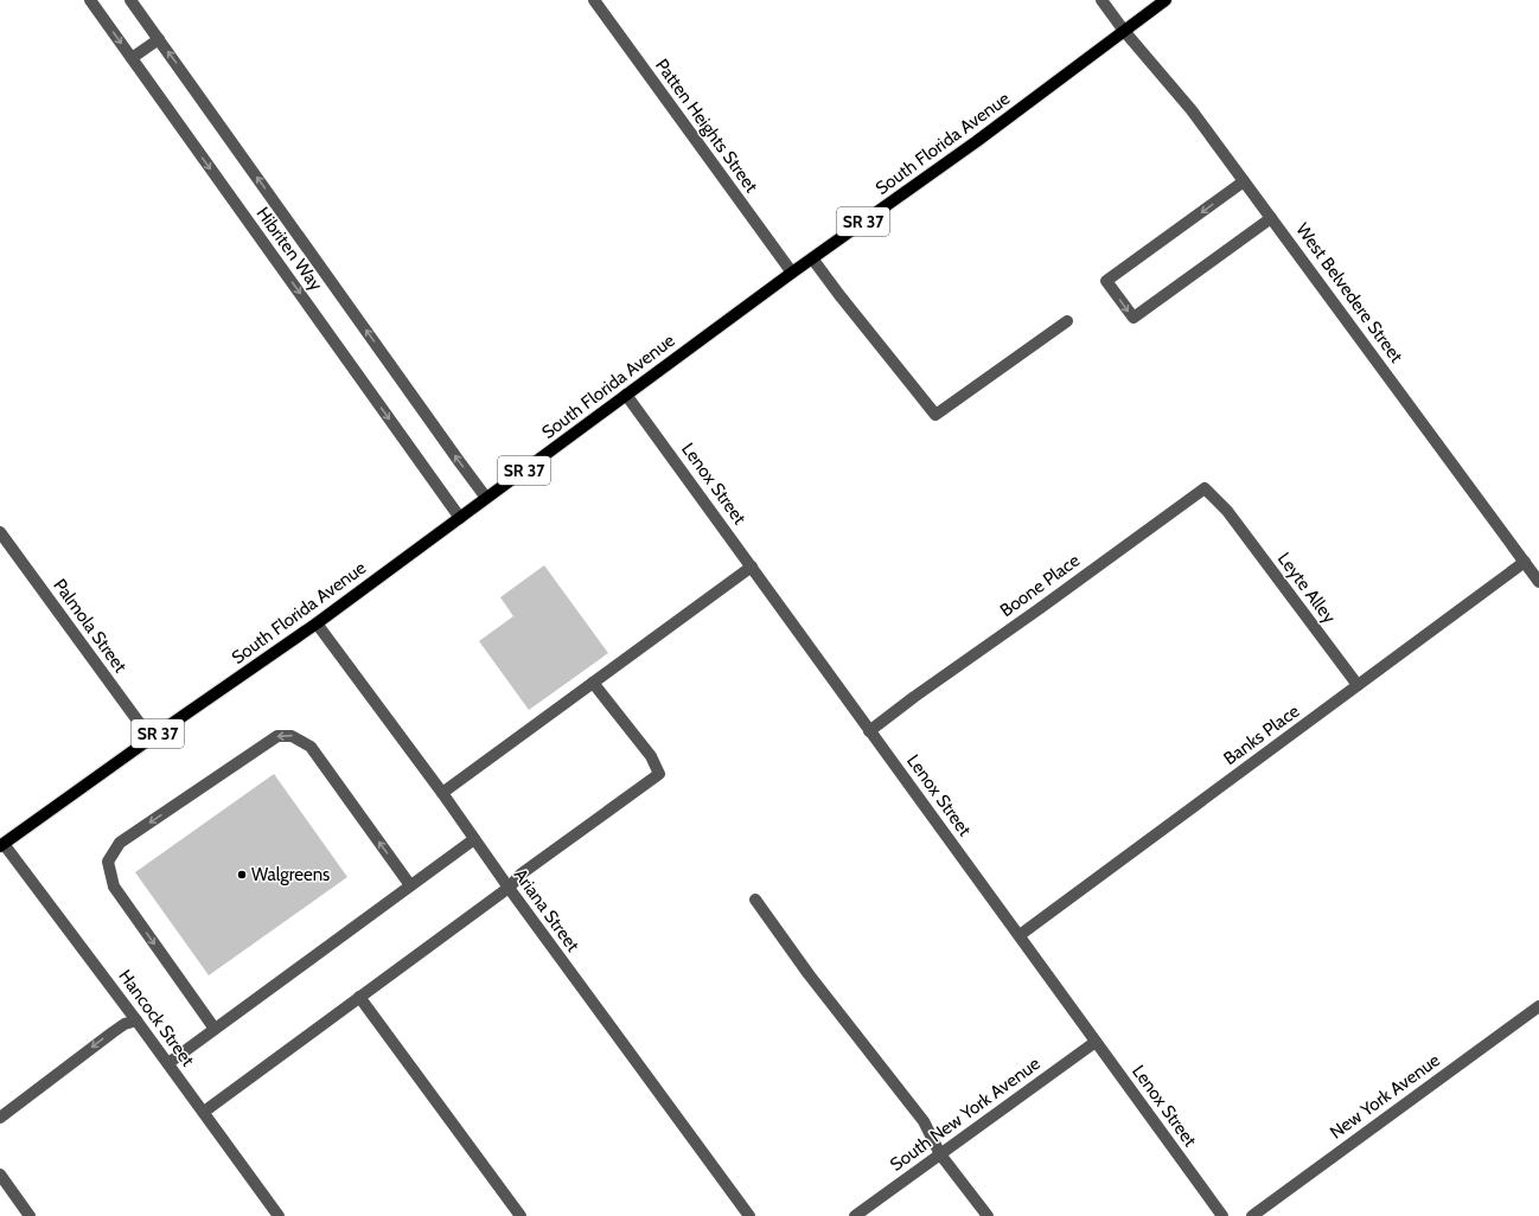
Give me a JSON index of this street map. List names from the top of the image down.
{
  "streets": {
    "main road": ["South Florida Avenue", "SR 37"],
    "street": [
      "Patten Heights Street",
      "Hibriten Way",
      "West Belvedere Street",
      "Lenox Street",
      "Boone Place",
      "Leyte Alley",
      "Palmola Street",
      "Banks Place",
      "Ariana Street",
      "Hancock Street",
      "New York Avenue",
      "South New York Avenue"
    ]
  },
  "crossings": [
    ["Patten Heights Street", "South Florida Avenue"],
    ["South Florida Avenue", "Hibriten Way"],
    ["South Florida Avenue", "West Belvedere Street"],
    ["South Florida Avenue", "Lenox Street"],
    ["South Florida Avenue", "Palmola Street"],
    ["South Florida Avenue", "Ariana Street"],
    ["South Florida Avenue", "Hancock Street"],
    ["West Belvedere Street", "Banks Place"],
    ["Lenox Street", "Boone Place"],
    ["Lenox Street", "Banks Place"],
    ["Lenox Street", "South New York Avenue"],
    ["Boone Place", "Leyte Alley"],
    ["Leyte Alley", "Banks Place"]
  ],
  "places": ["Walgreens"]
}
